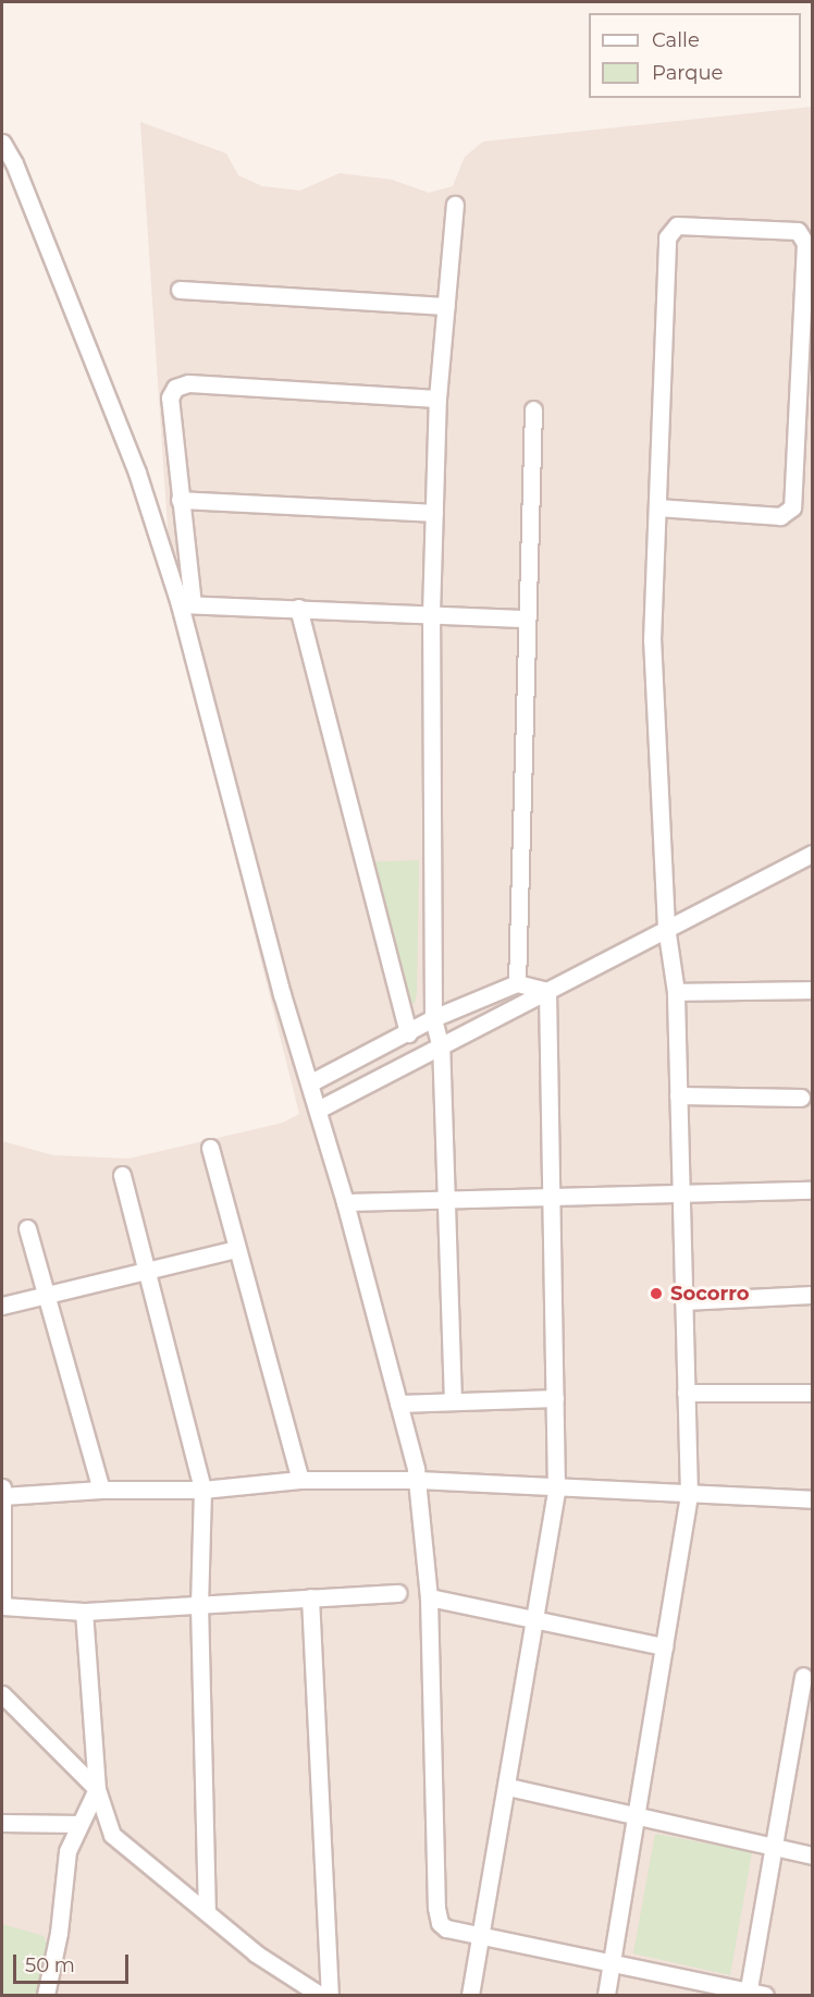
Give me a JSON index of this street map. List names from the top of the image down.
{
  "places": ["Socorro"],
  "legend": ["Calle", "Parque"],
  "scale_bar": "50 m"
}
